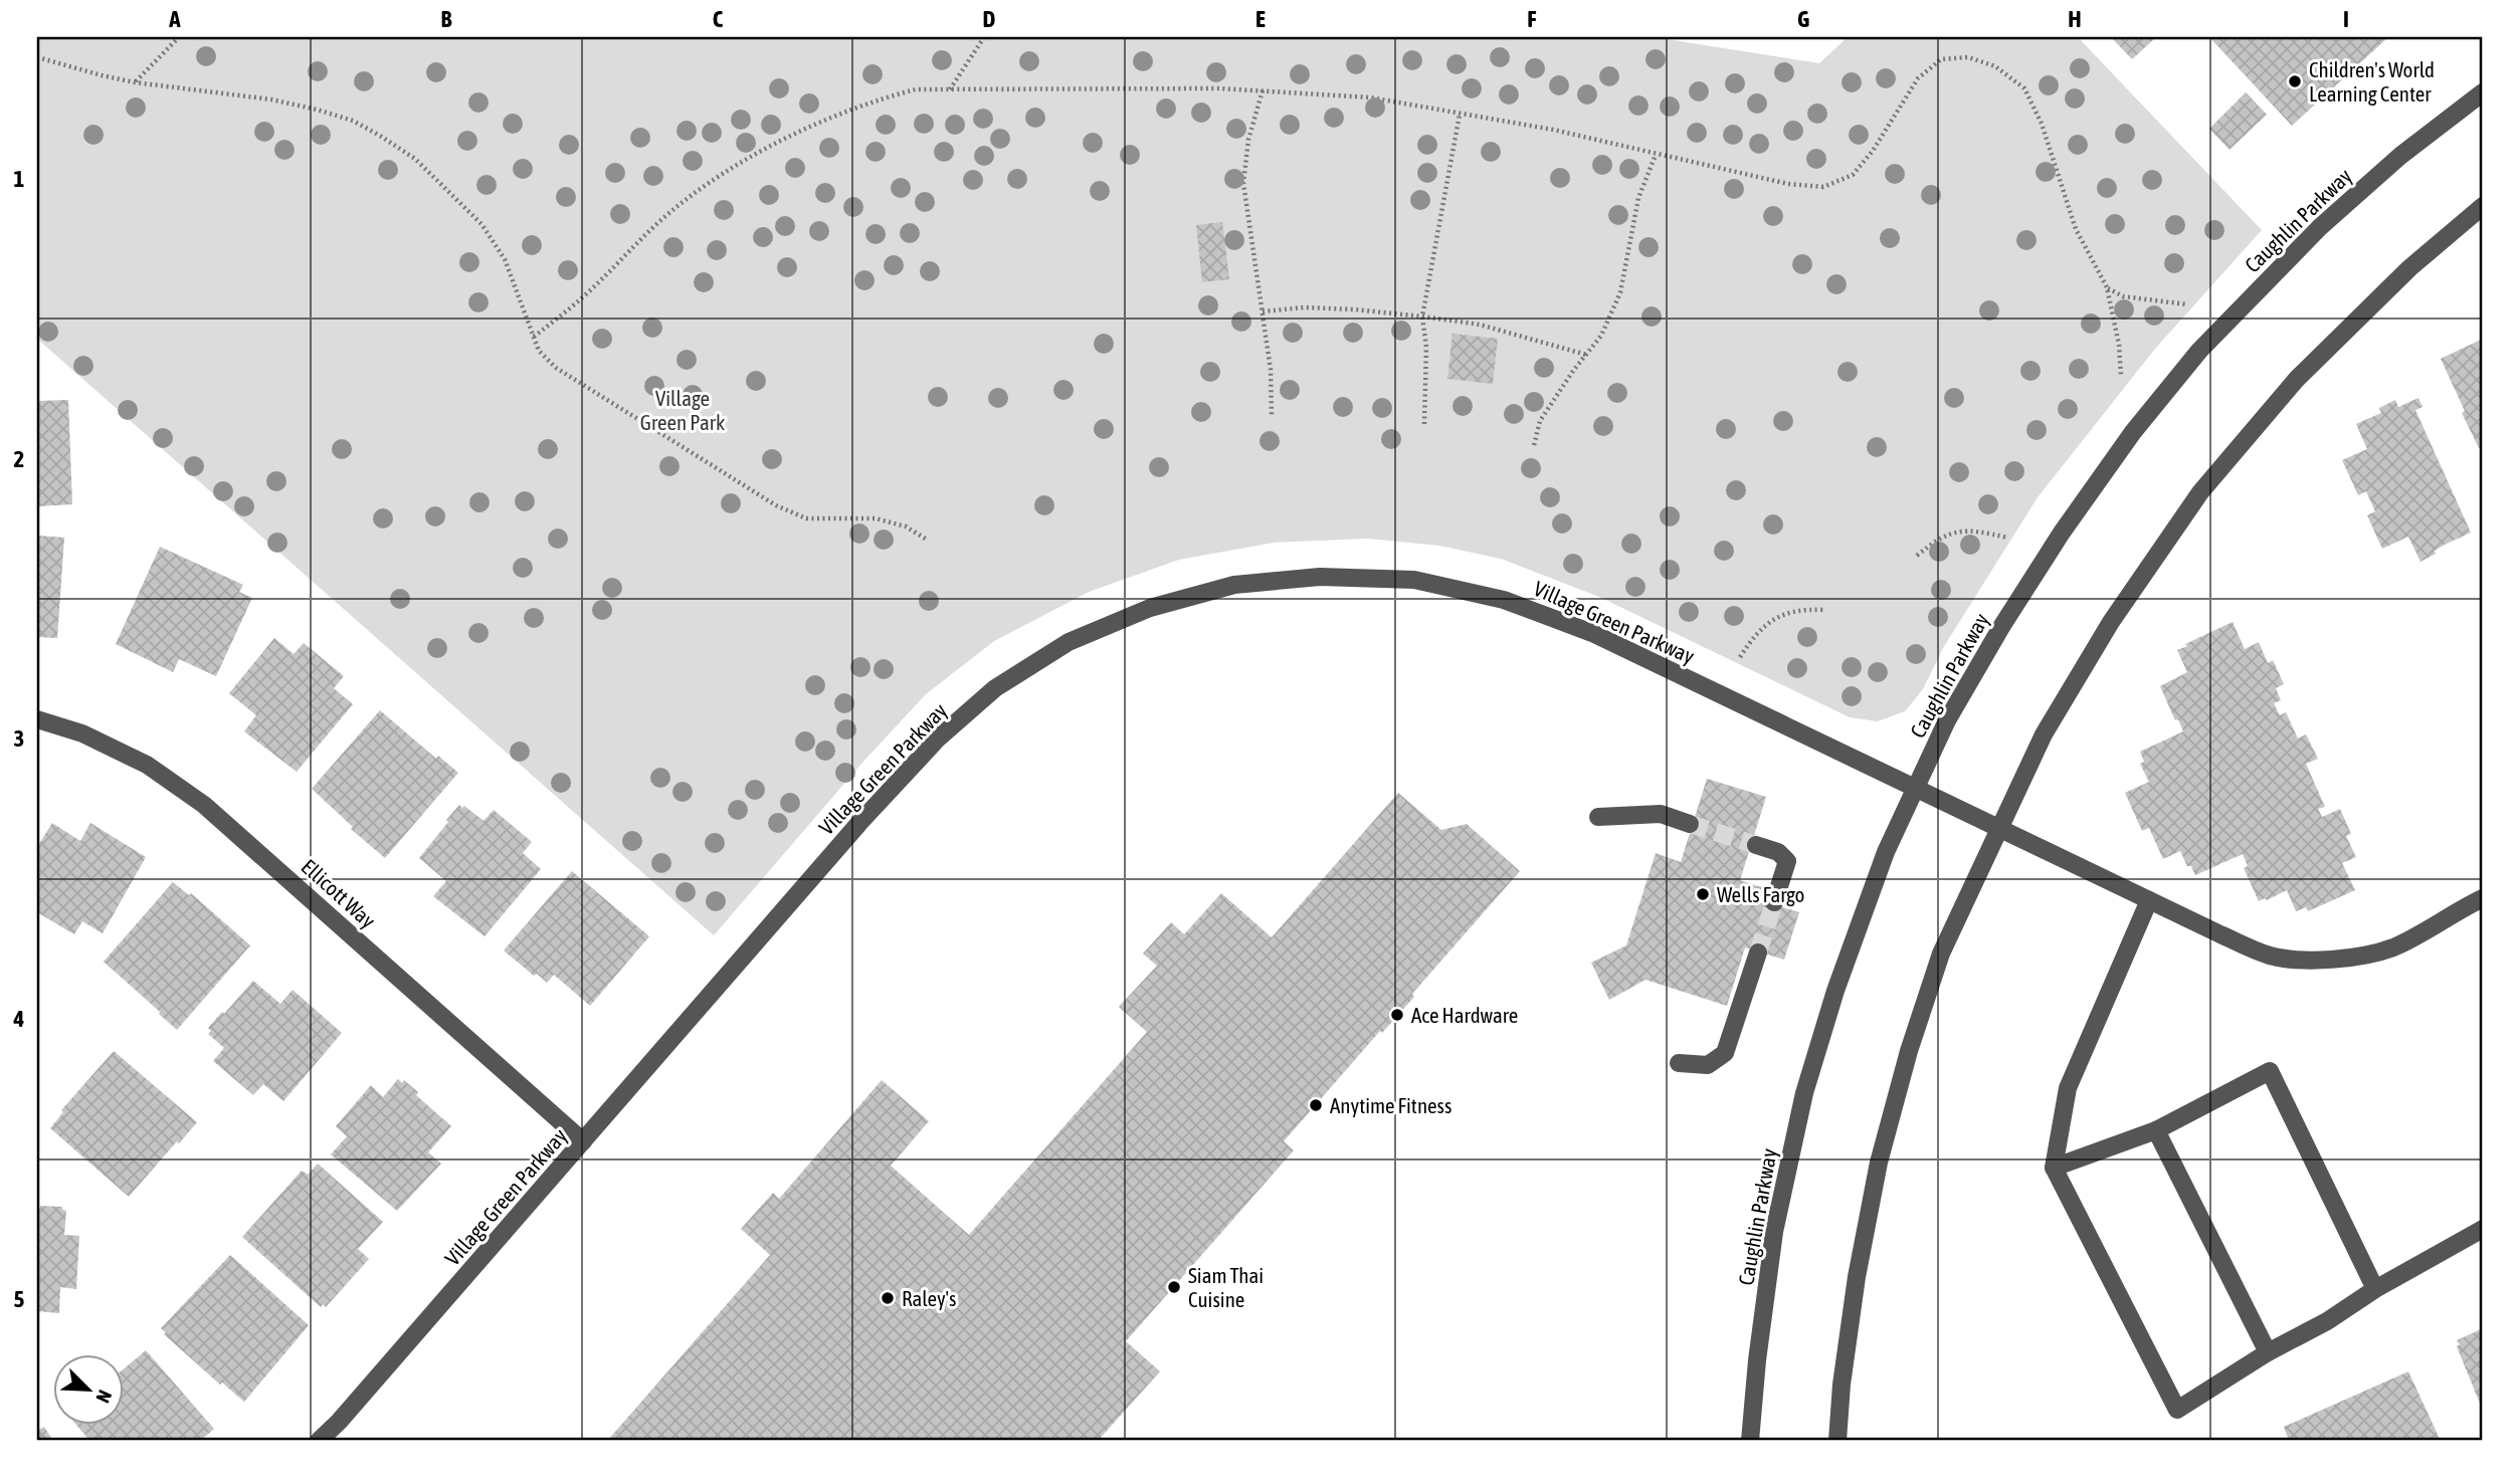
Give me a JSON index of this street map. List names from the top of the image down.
{
  "streets": {
    "street": ["Caughlin Parkway", "Village Green Parkway", "Ellicott Way"]
  },
  "crossings": [
    ["Caughlin Parkway", "Village Green Parkway"],
    ["Village Green Parkway", "Ellicott Way"]
  ],
  "parks": ["Village Green Park"],
  "places": [
    "Children's World Learning Center",
    "Wells Fargo",
    "Ace Hardware",
    "Anytime Fitness",
    "Siam Thai Cuisine",
    "Raley's"
  ],
  "north": "bottom right",
  "grid": {
    "columns": [
      "A",
      "B",
      "C",
      "D",
      "E",
      "F",
      "G",
      "H",
      "I"
    ],
    "rows": [
      "1",
      "2",
      "3",
      "4",
      "5"
    ]
  }
}
